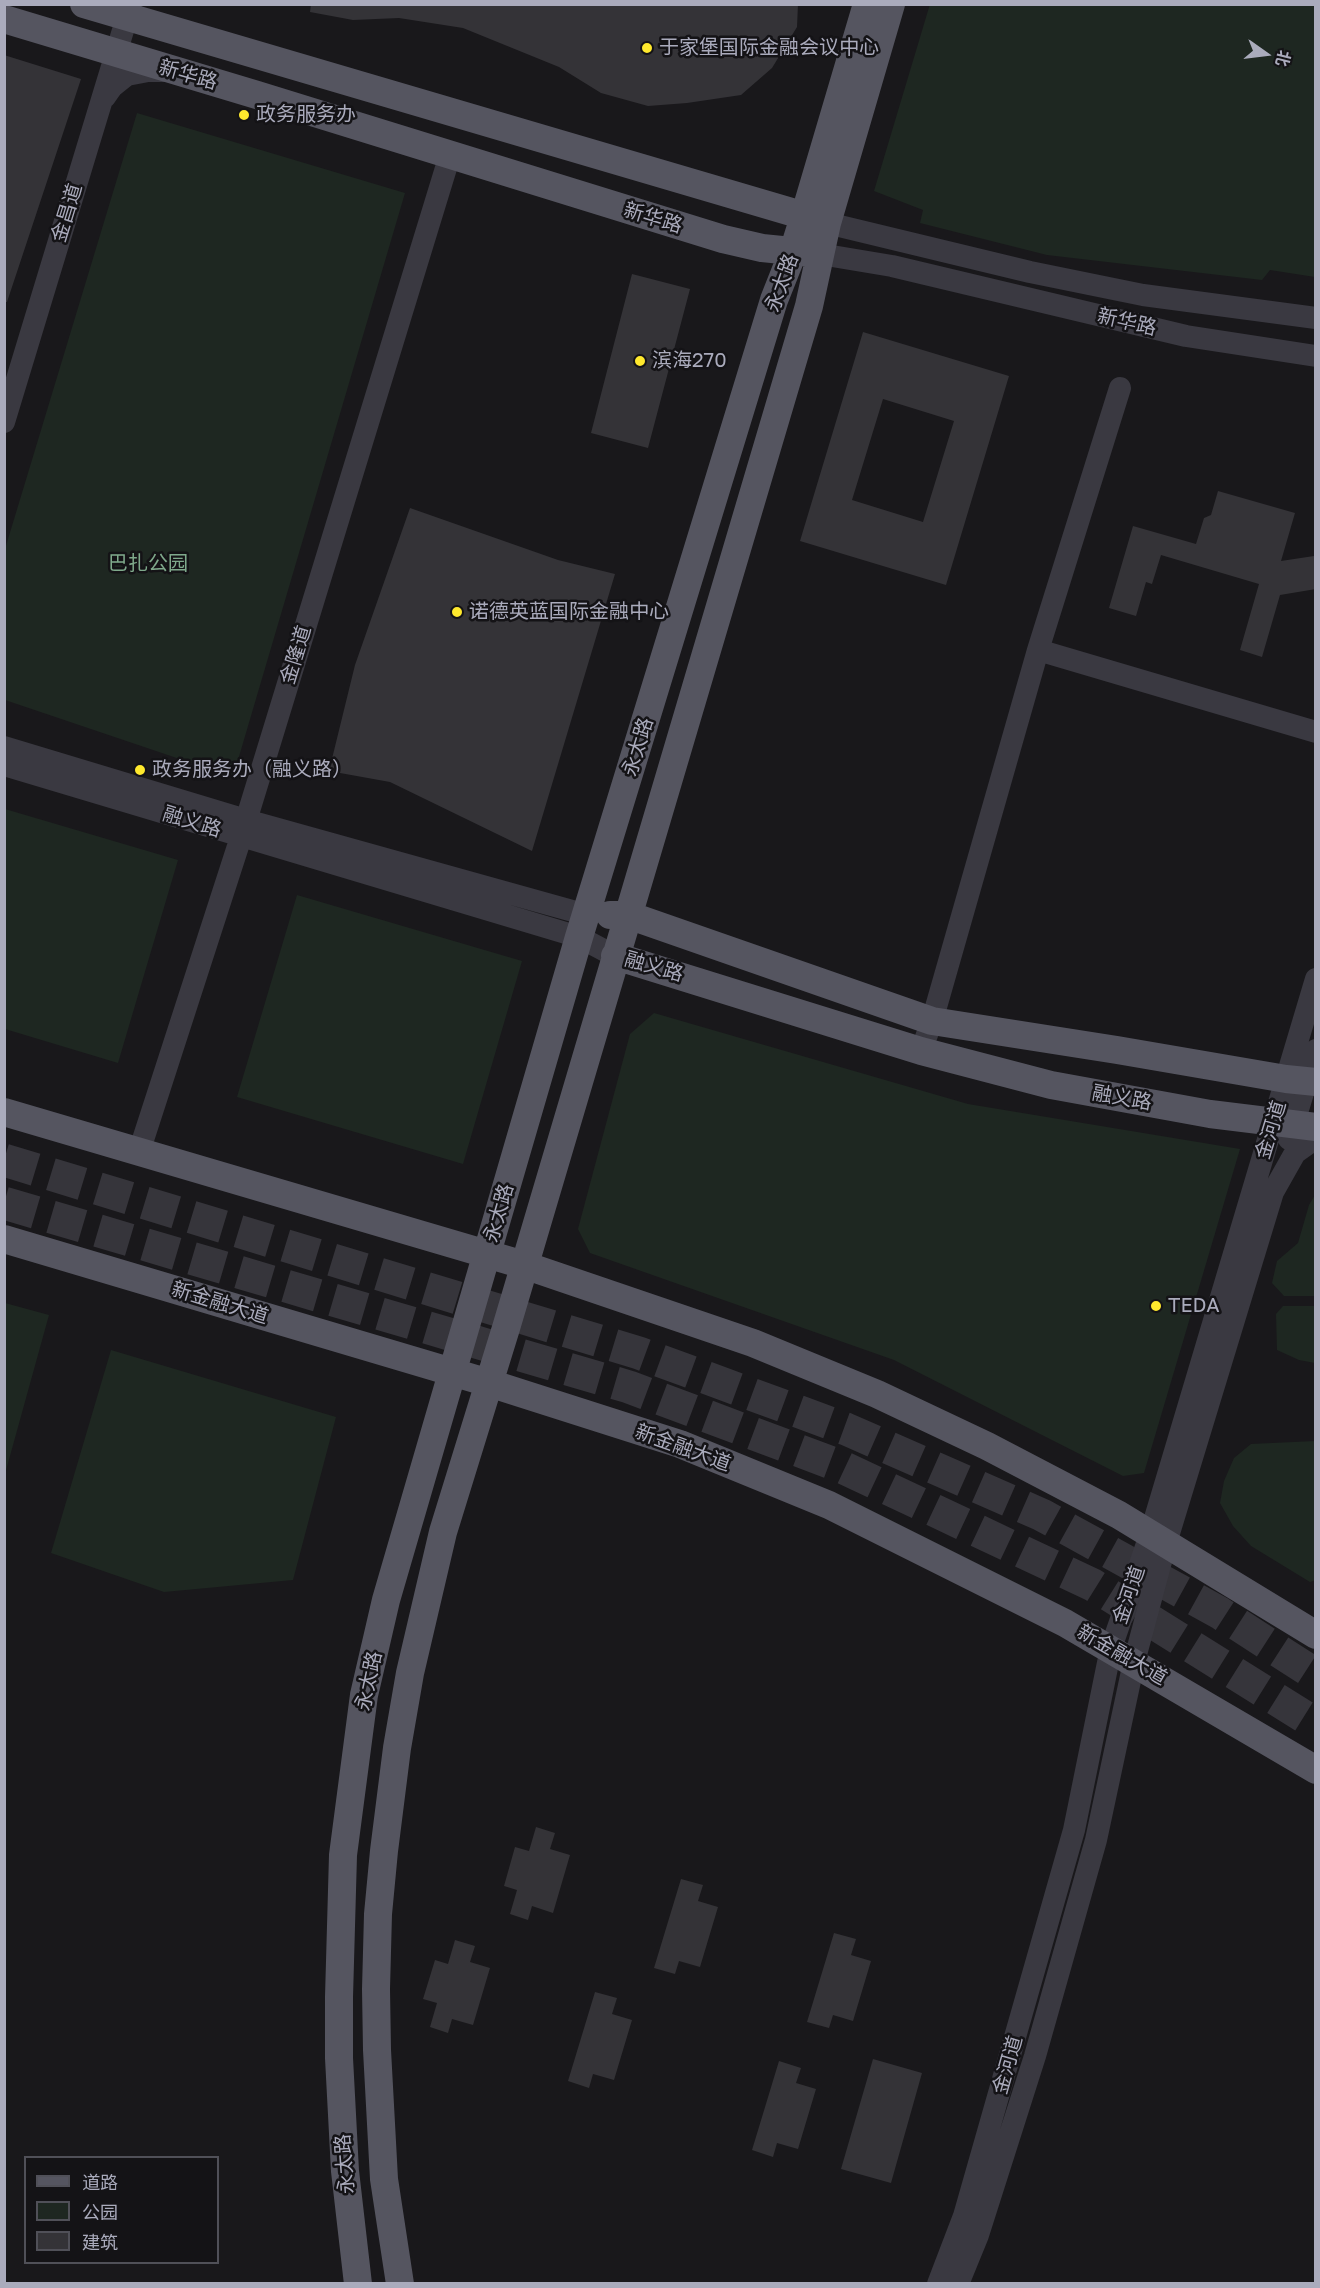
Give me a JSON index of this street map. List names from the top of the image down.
{
  "streets": {
    "main road": [
      "新华路",
      "永太路",
      "融义路",
      "新金融大道"
    ],
    "street": ["金昌道", "金隆道", "金河道"]
  },
  "crossings": [
    ["新华路", "金昌道"],
    ["新华路", "永太路"],
    ["新华路", "金隆道"],
    ["永太路", "融义路"],
    ["永太路", "新金融大道"],
    ["金隆道", "融义路"],
    ["融义路", "金河道"],
    ["金河道", "新金融大道"]
  ],
  "parks": ["巴扎公园"],
  "places": [
    "于家堡国际金融会议中心",
    "政务服务办",
    "滨海270",
    "诺德英蓝国际金融中心",
    "政务服务办（融义路）",
    "TEDA"
  ],
  "legend": ["道路", "公园", "建筑"],
  "north": "right"
}
